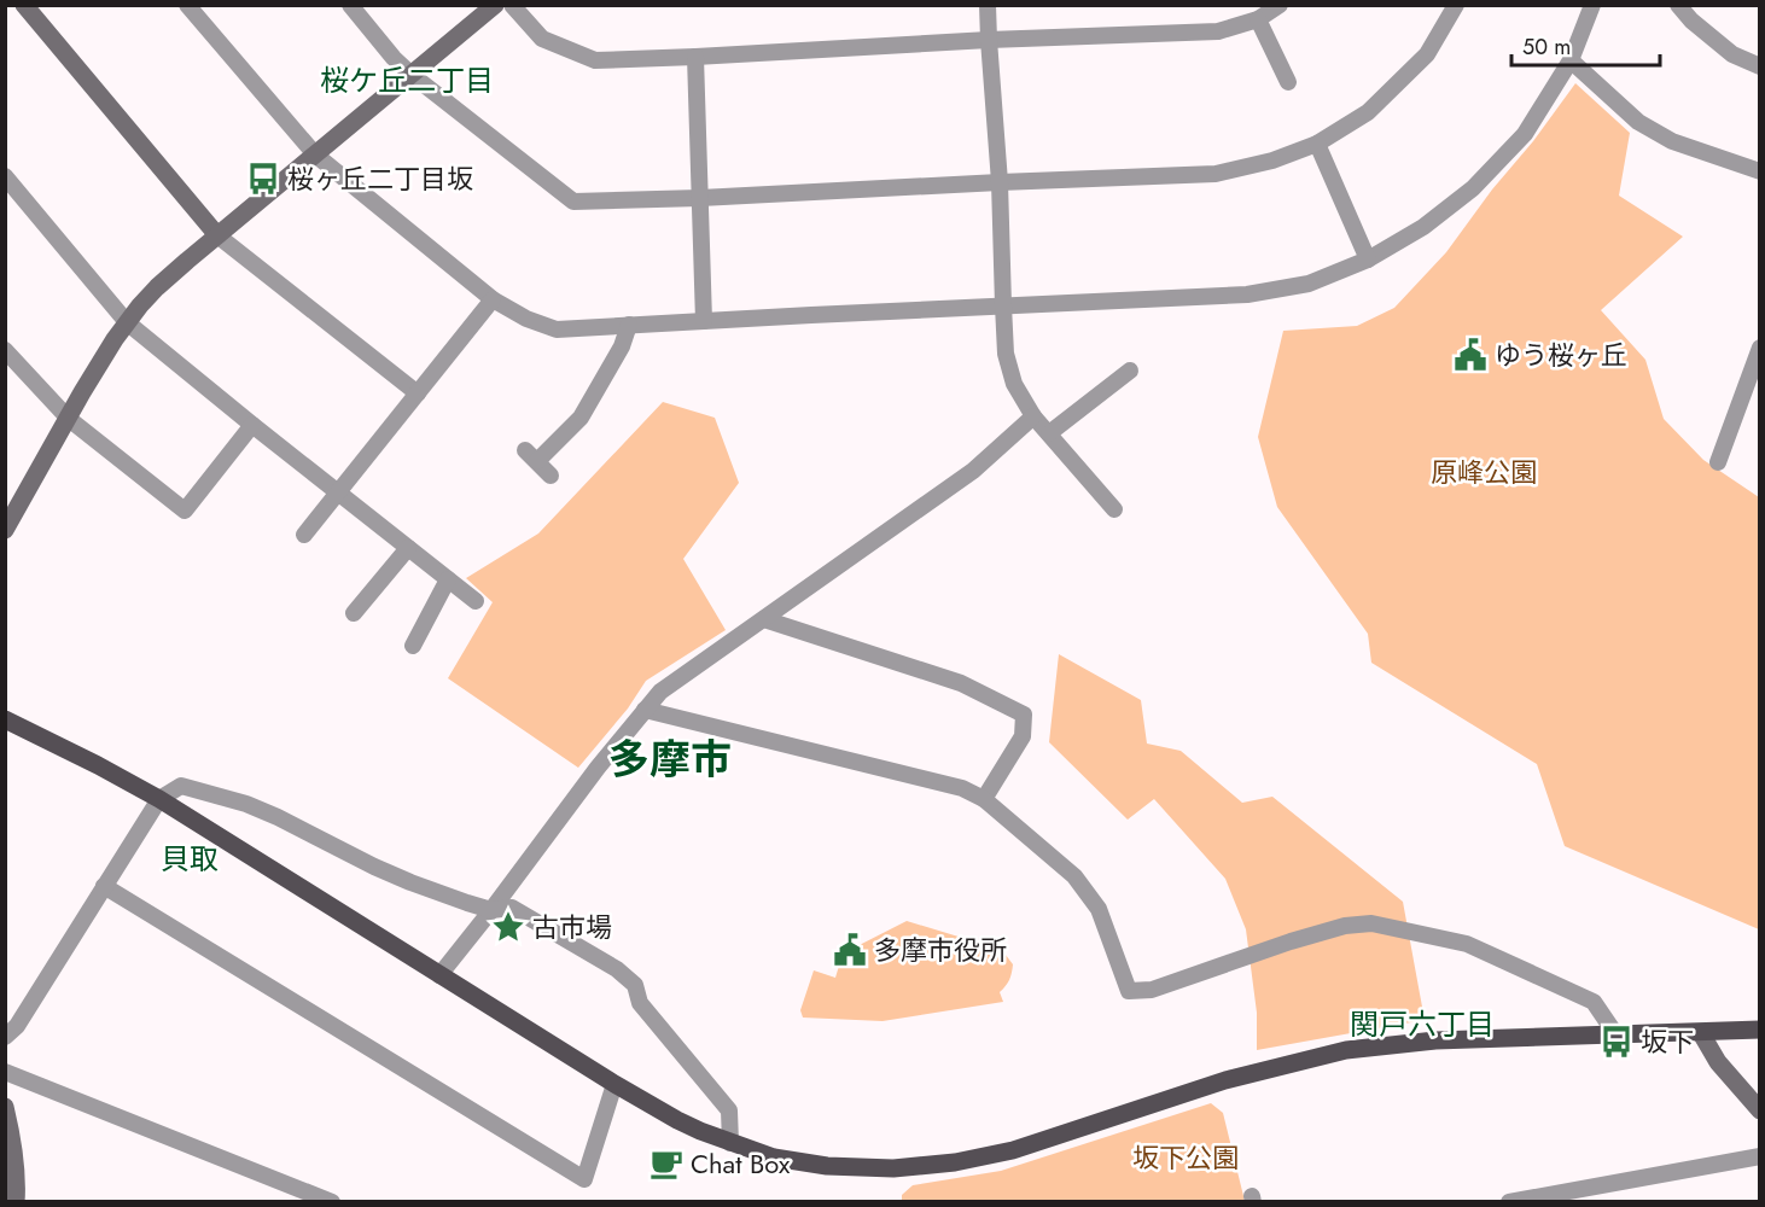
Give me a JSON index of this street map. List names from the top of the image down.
{
  "districts": [
    "桜ケ丘二丁目",
    "多摩市",
    "貝取",
    "関戸六丁目"
  ],
  "parks": ["原峰公園", "坂下公園"],
  "places": {
    "bus stop": ["桜ヶ丘二丁目坂", "坂下"],
    "public building": ["ゆう桜ヶ丘", "多摩市役所"],
    "place": ["古市場"],
    "cafe": ["Chat Box"]
  },
  "scale_bar": "50 m"
}
